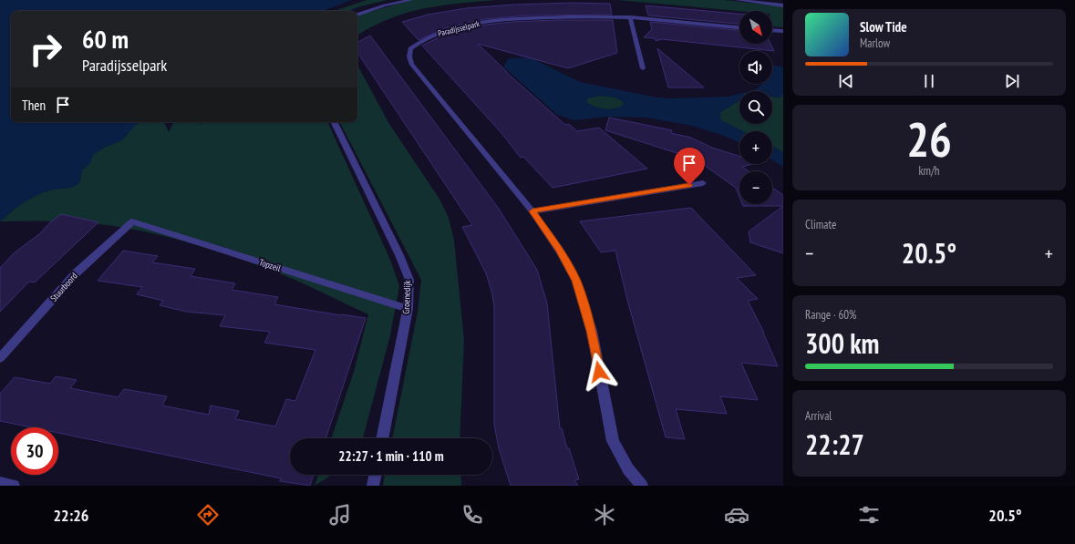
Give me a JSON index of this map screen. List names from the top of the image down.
{
  "streets": {
    "street": [
      "Paradijsselpark",
      "Topzeil",
      "Stuurboord",
      "Groenedijk"
    ]
  },
  "crossings": [
    ["Topzeil", "Stuurboord"],
    ["Topzeil", "Groenedijk"]
  ],
  "north": "bottom right",
  "page": {
    "map_buttons": ["+", "−"],
    "turn": ["60 m", "Paradijsselpark"],
    "song": ["Slow Tide", "Marlow"],
    "then": "Then",
    "tile": [
      ["26", "km/h"],
      "Climate",
      ["Range · 60%", "300 km"],
      ["Arrival", "22:27"]
    ],
    "heat": ["−", "20.5°", "+"],
    "limit": "30",
    "trip": "22:27 · 1 min · 110 m",
    "tabs": ["22:26", "20.5°"]
  }
}
